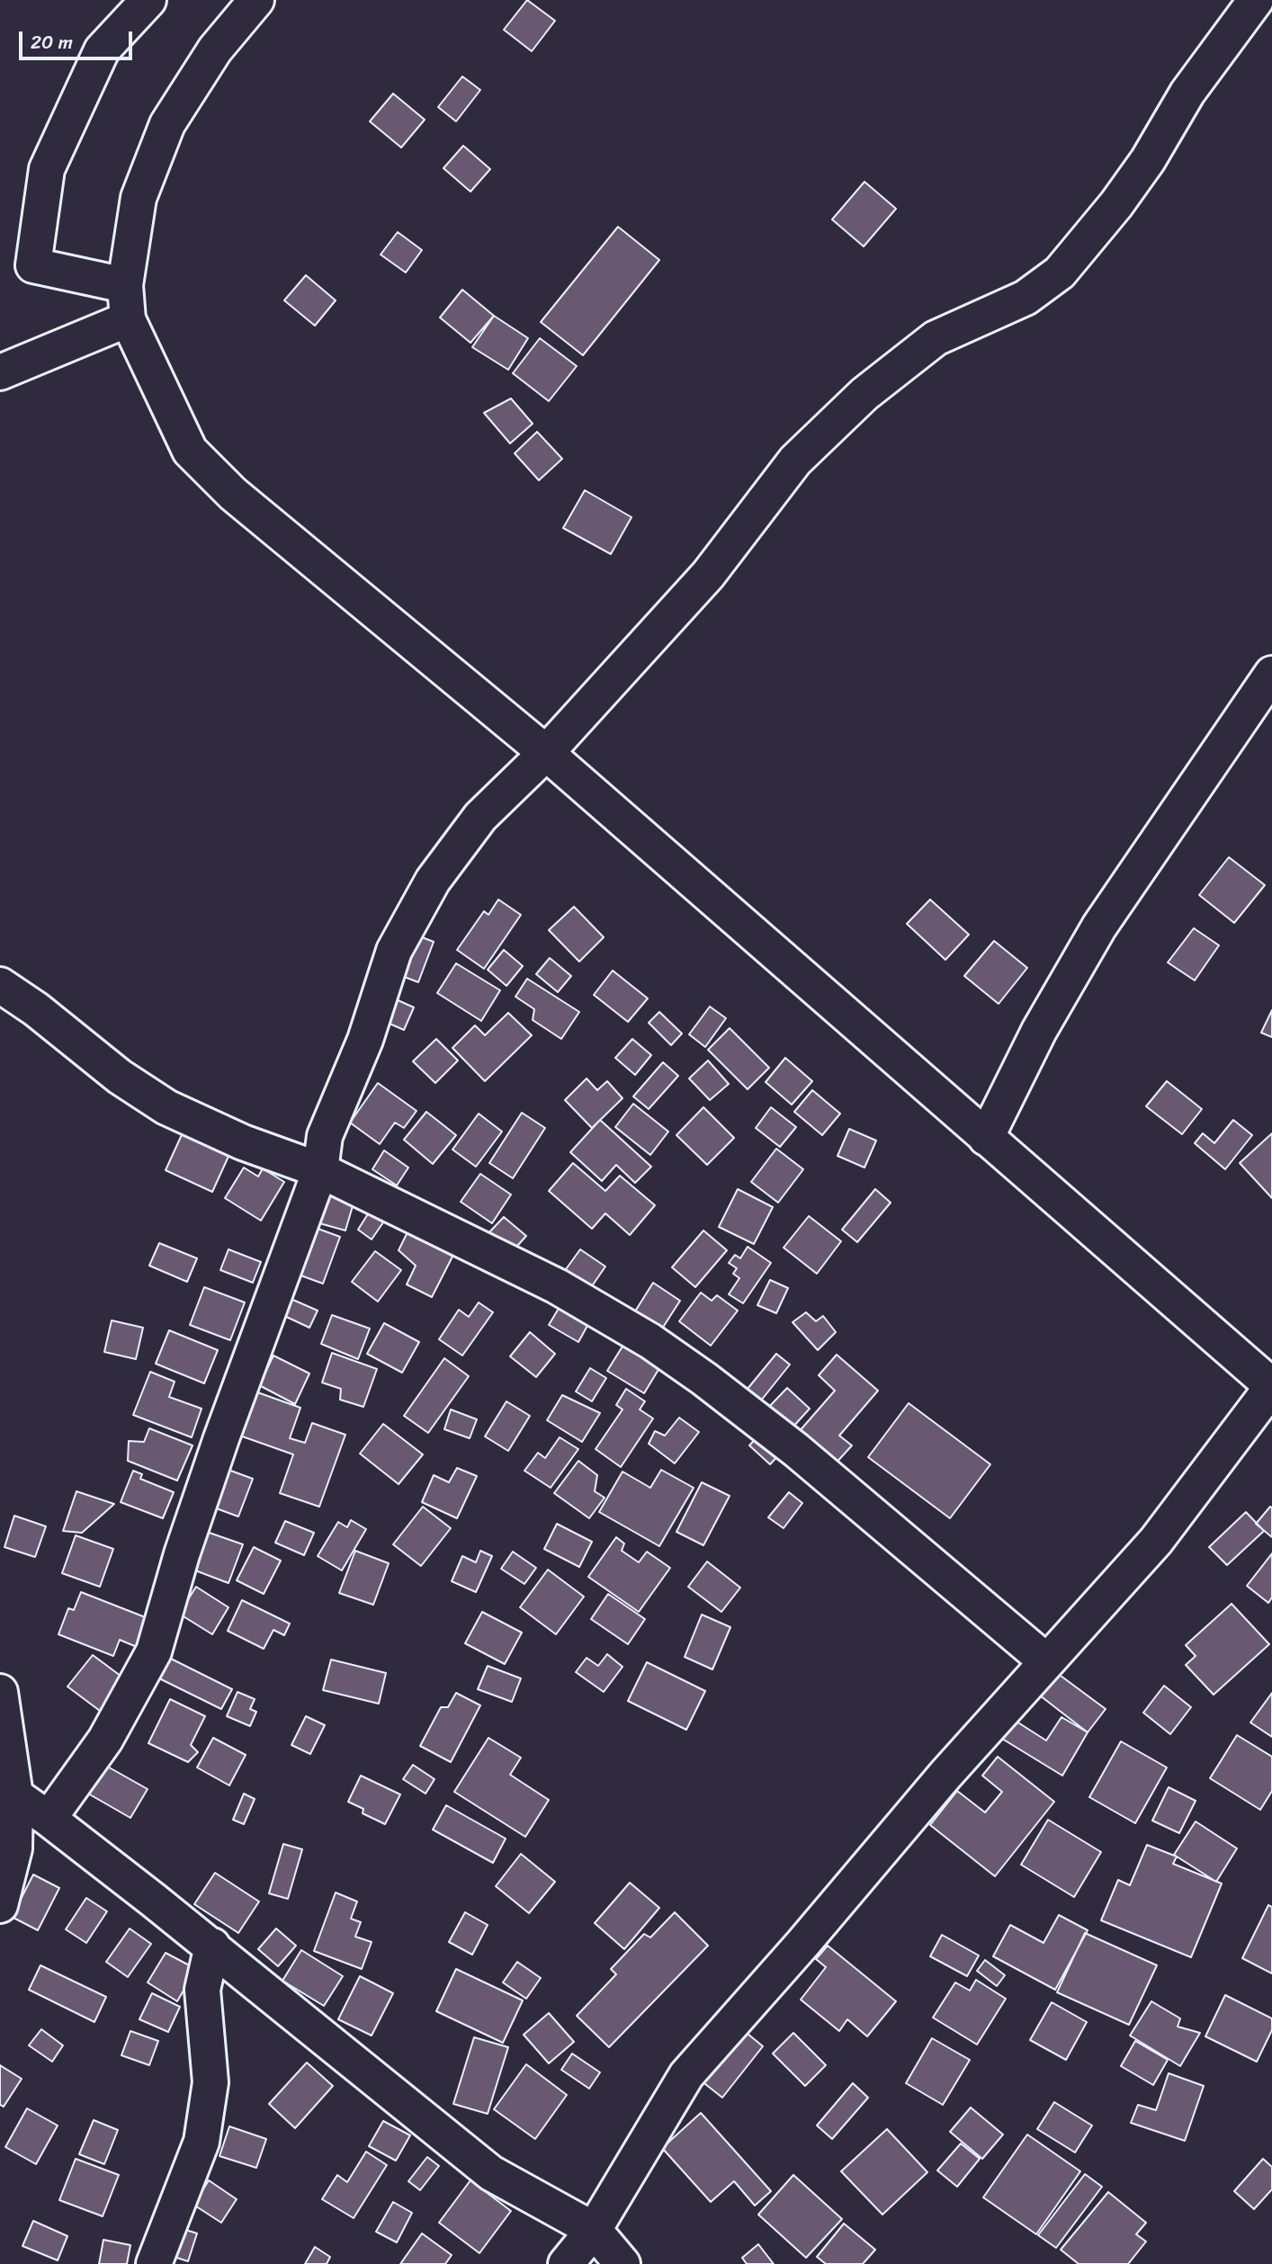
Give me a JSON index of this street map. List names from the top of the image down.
{
  "scale_bar": "20 m"
}
